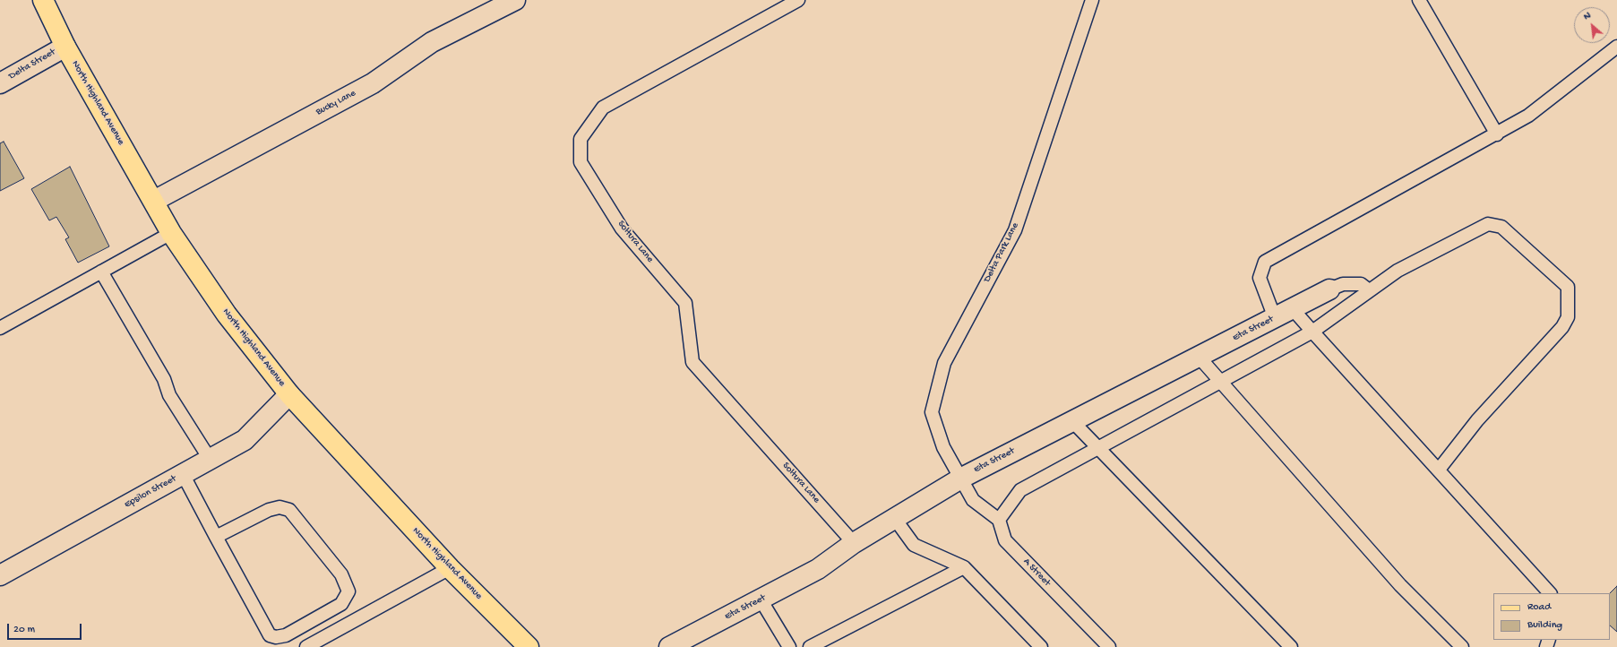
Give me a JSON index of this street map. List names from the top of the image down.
{
  "streets": {
    "main road": ["North Highland Avenue"],
    "street": [
      "Delta Street",
      "Bucky Lane",
      "Eta Street",
      "Epsilon Street"
    ],
    "lane": ["Soltura Lane", "Delta Park Lane", "A Street"]
  },
  "crossings": [
    ["Delta Street", "North Highland Avenue"],
    ["North Highland Avenue", "Bucky Lane"],
    ["North Highland Avenue", "Epsilon Street"],
    ["Soltura Lane", "Eta Street"],
    ["Delta Park Lane", "Eta Street"],
    ["Delta Park Lane", "A Street"]
  ],
  "legend": ["Road", "Building"],
  "scale_bar": "20 m",
  "north": "top left"
}
